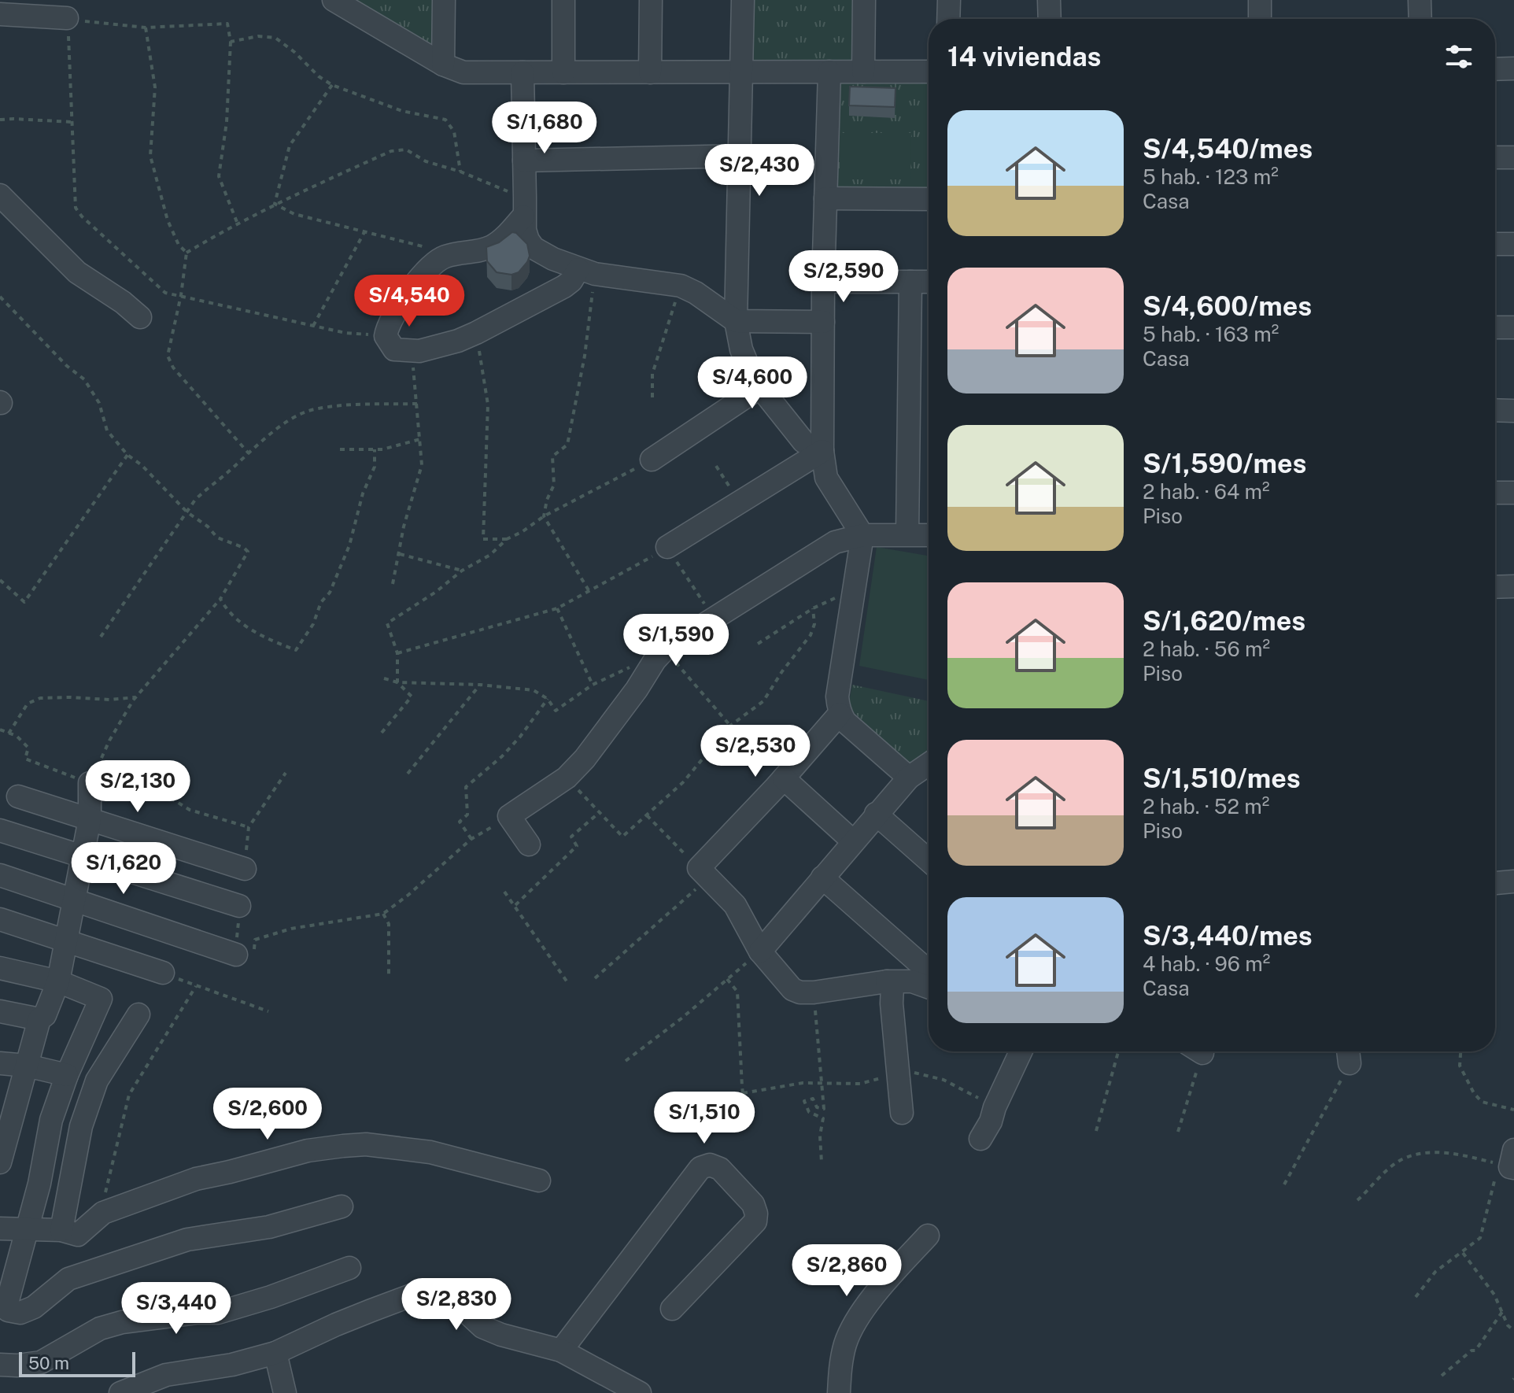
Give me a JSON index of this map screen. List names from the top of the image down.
{
  "scale_bar": "50 m",
  "page": {
    "heading": "14 viviendas",
    "list": [
      {
        "name": "S/4,540/mes",
        "note": "5 hab. · 123 m² · Casa"
      },
      {
        "name": "S/4,600/mes",
        "note": "5 hab. · 163 m² · Casa"
      },
      {
        "name": "S/1,590/mes",
        "note": "2 hab. · 64 m² · Piso"
      },
      {
        "name": "S/1,620/mes",
        "note": "2 hab. · 56 m² · Piso"
      },
      {
        "name": "S/1,510/mes",
        "note": "2 hab. · 52 m² · Piso"
      },
      {
        "name": "S/3,440/mes",
        "note": "4 hab. · 96 m² · Casa"
      }
    ],
    "price": [
      "S/1,680",
      "S/2,430",
      "S/2,590",
      "S/4,540",
      "S/4,600",
      "S/1,590",
      "S/2,530",
      "S/2,130",
      "S/1,620",
      "S/2,600",
      "S/1,510",
      "S/2,860",
      "S/2,830",
      "S/3,440"
    ],
    "scale": "50 m"
  }
}
